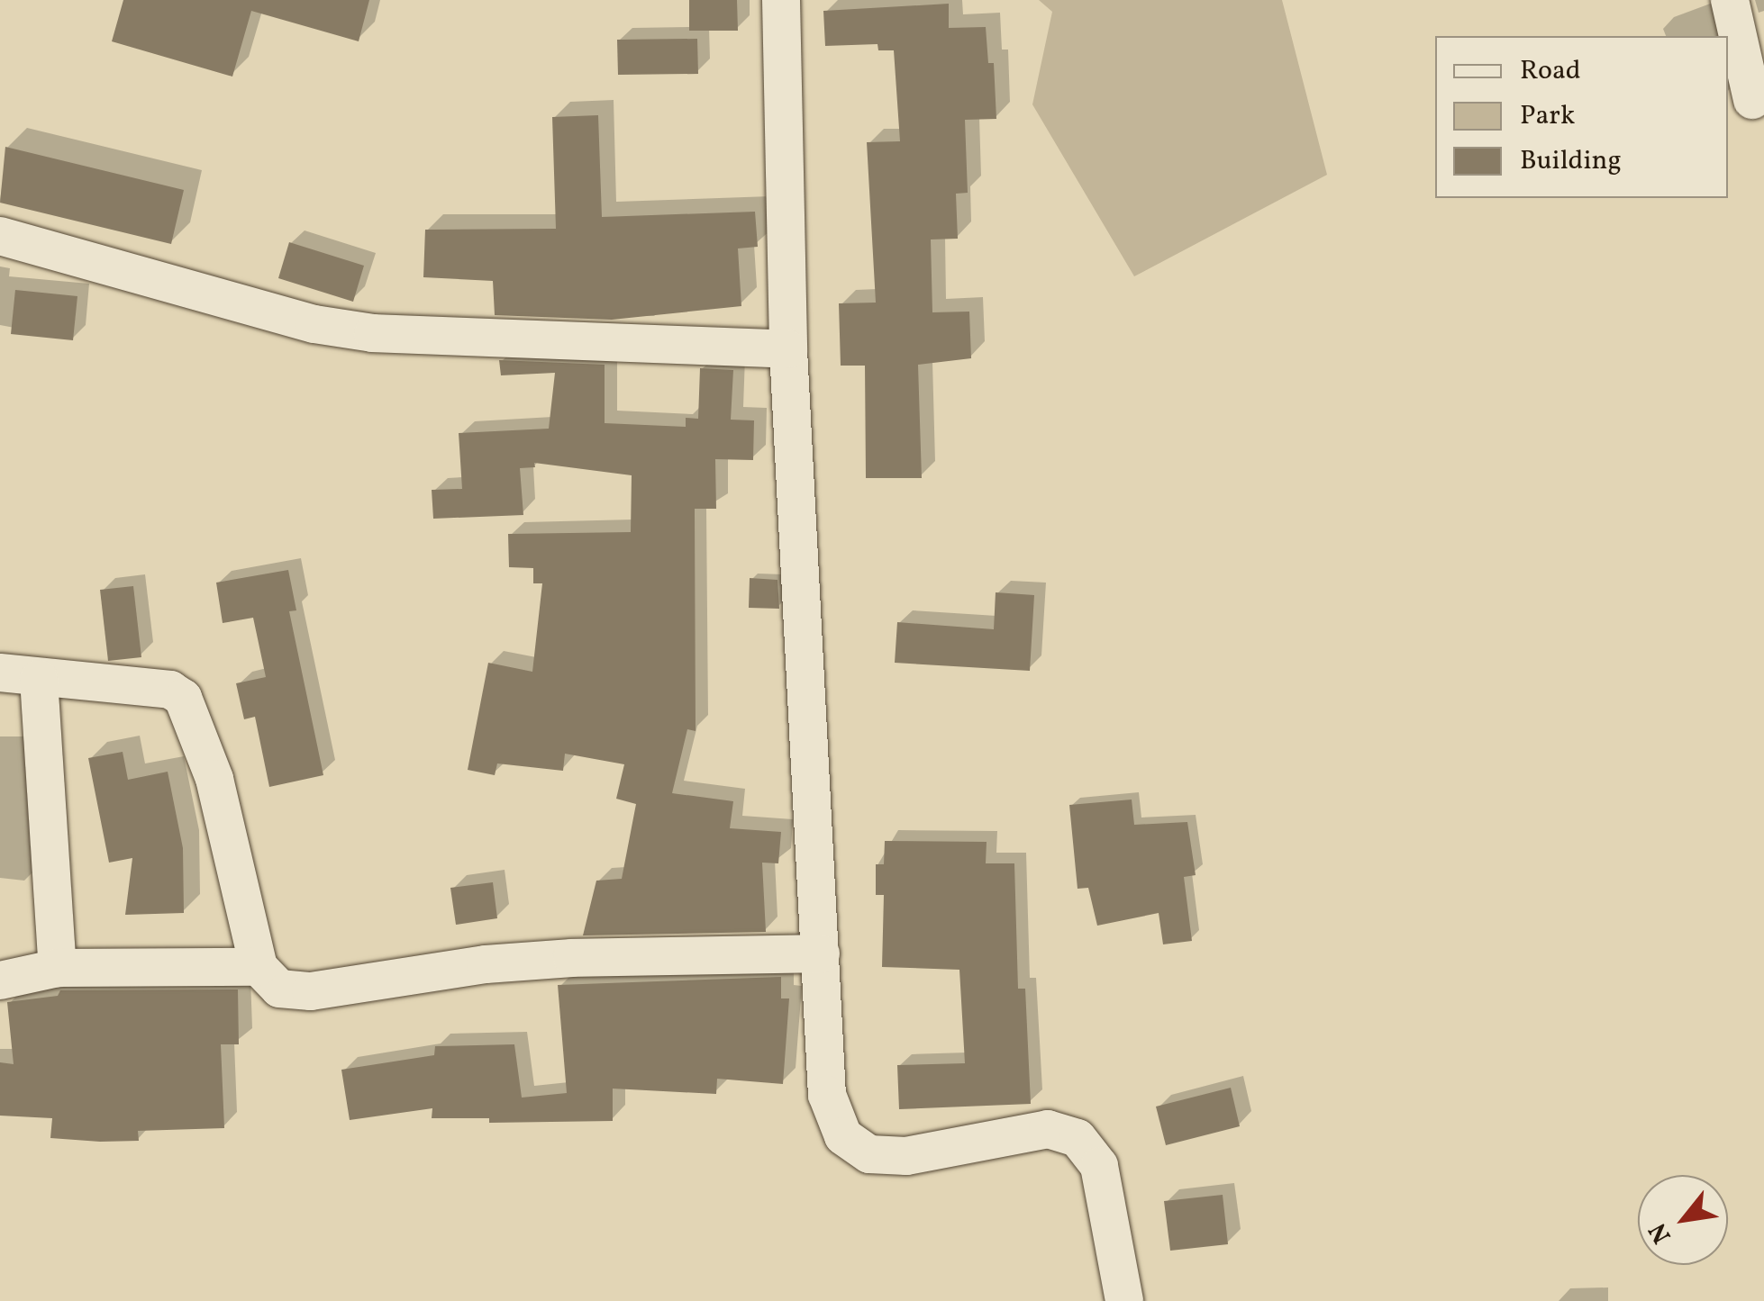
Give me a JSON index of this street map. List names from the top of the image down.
{
  "legend": ["Road", "Park", "Building"],
  "north": "bottom left"
}
